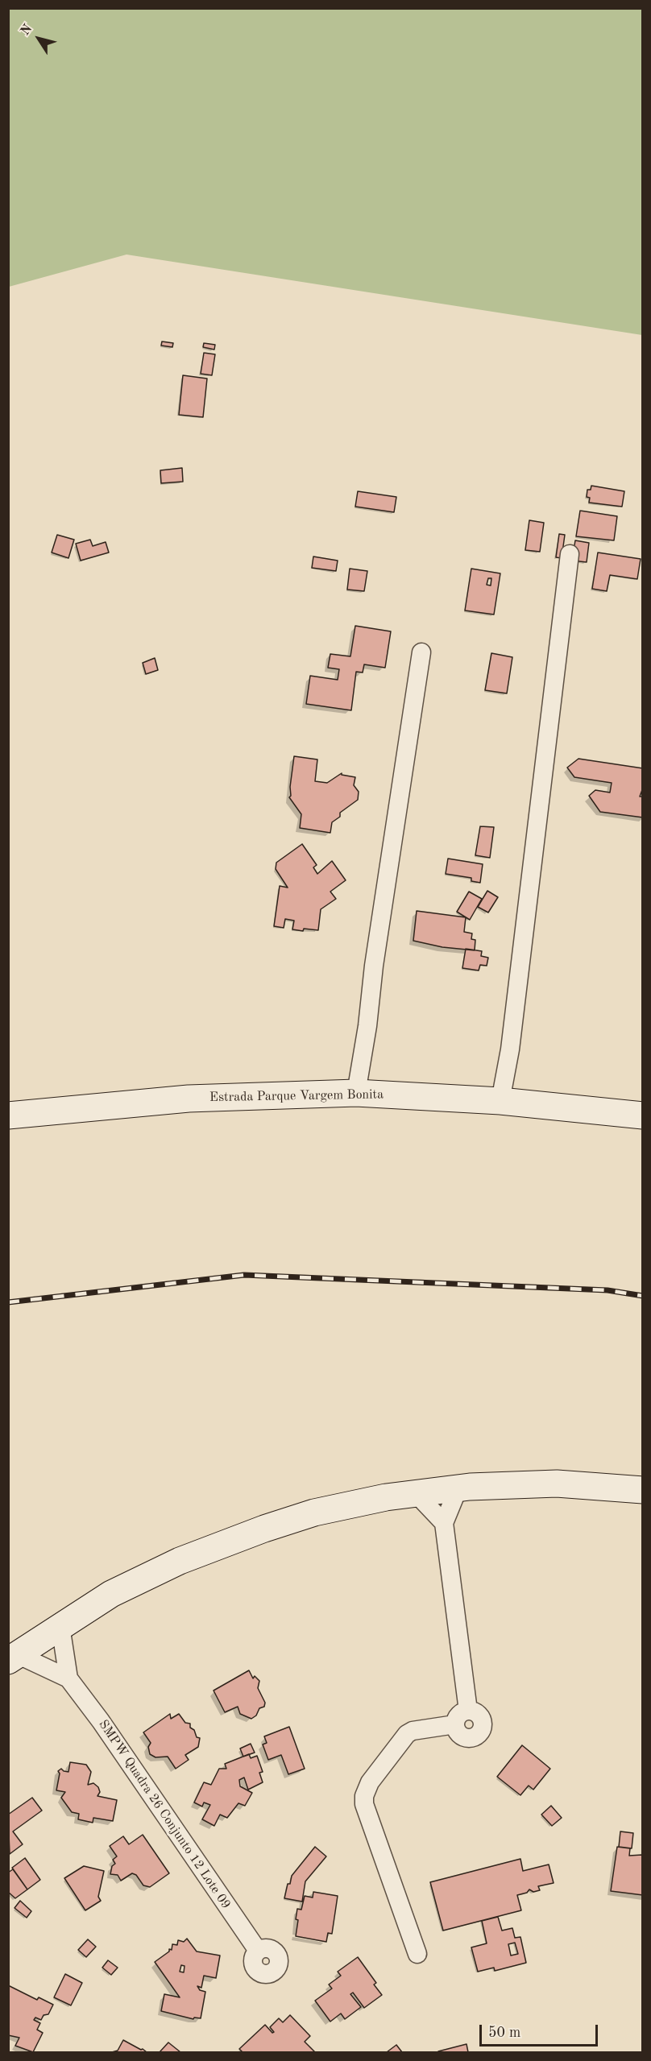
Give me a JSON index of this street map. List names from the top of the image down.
{
  "streets": {
    "street": ["Estrada Parque Vargem Bonita", "SMPW Quadra 26 Conjunto 12 Lote 09"]
  },
  "scale_bar": "50 m",
  "north": "top left"
}
